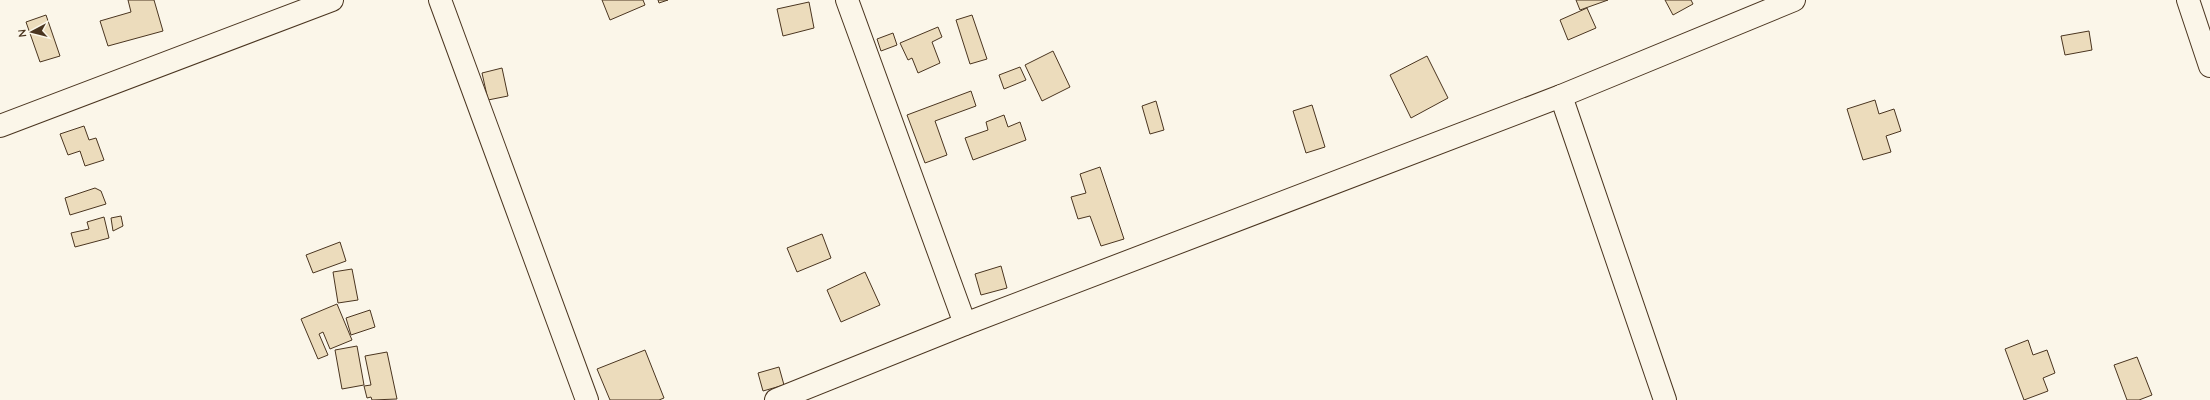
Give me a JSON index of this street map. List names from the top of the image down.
{
  "north": "left"
}
